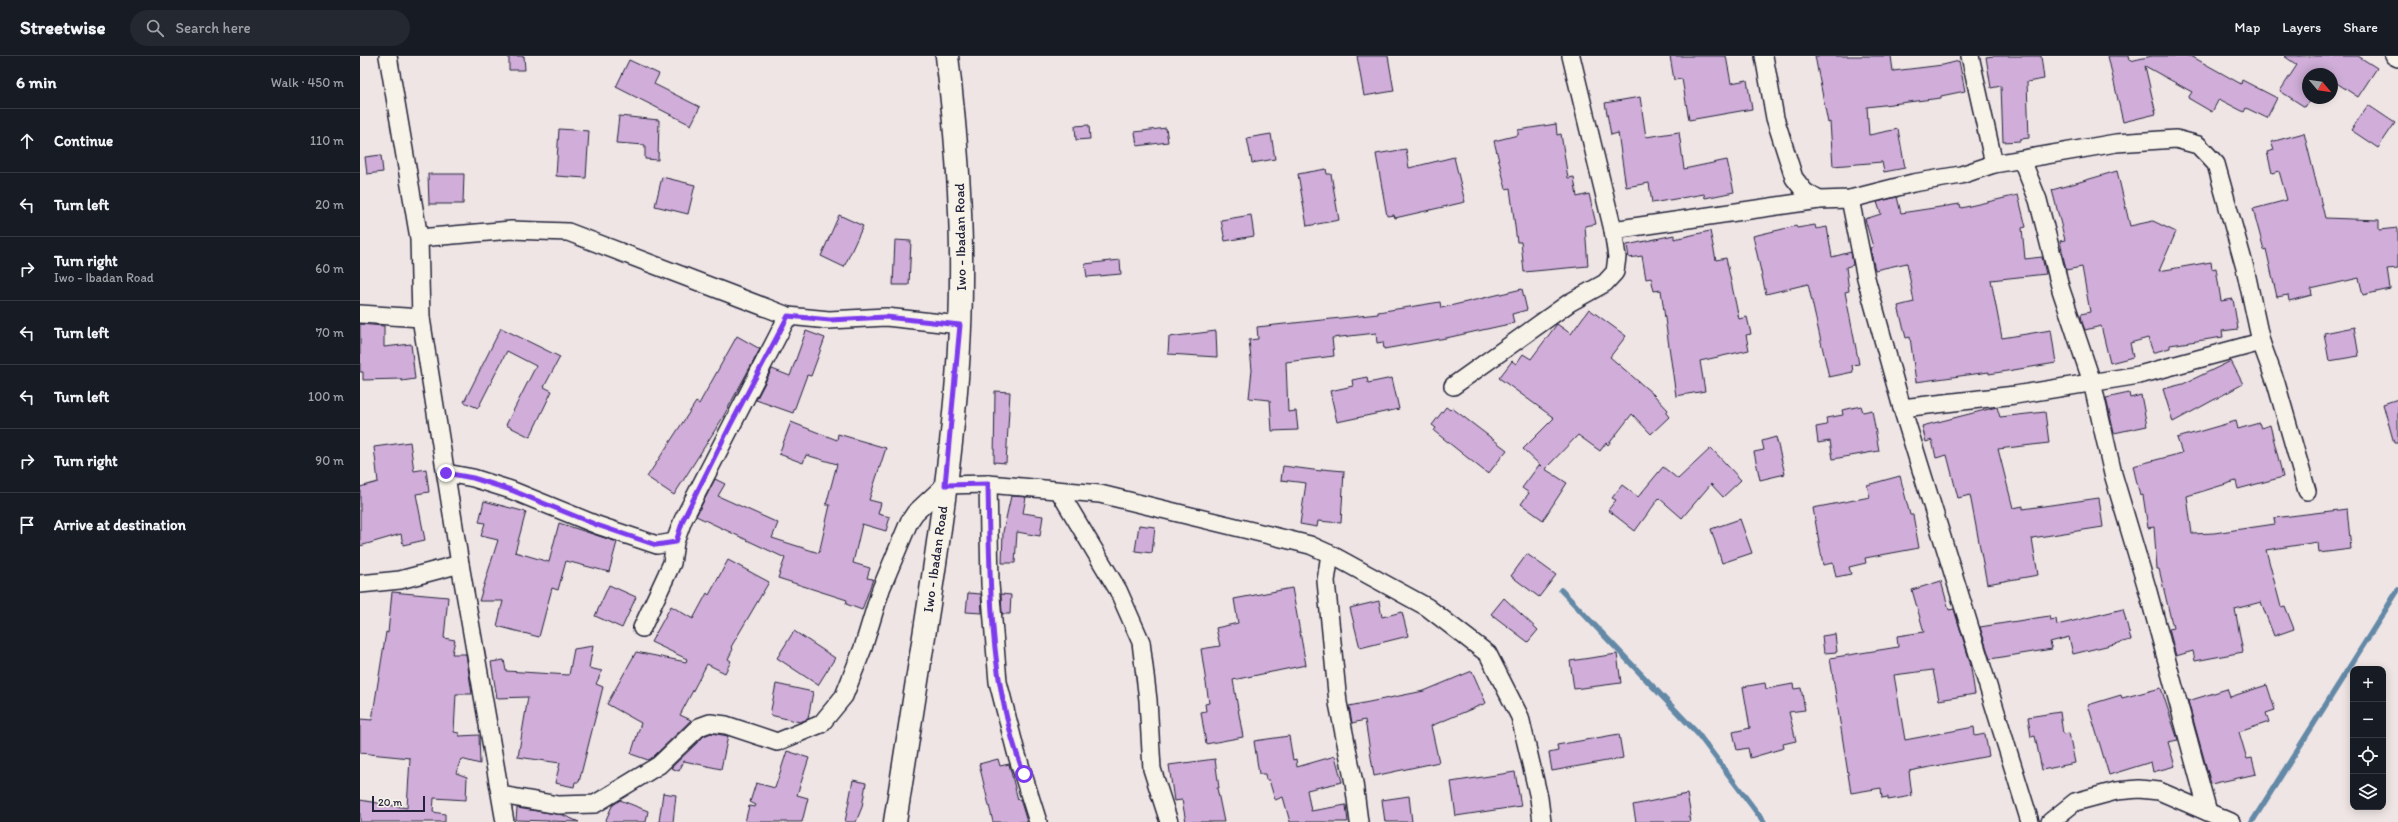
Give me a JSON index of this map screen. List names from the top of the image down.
{
  "streets": {
    "main road": ["Iwo - Ibadan Road"]
  },
  "scale_bar": "20 m",
  "north": "bottom right",
  "page": {
    "header": "Streetwise",
    "search": "Search here",
    "nav": ["Map", "Layers", "Share"],
    "heading": ["6 min", "Walk · 450 m"],
    "list": [
      ["Continue", "110 m"],
      ["Turn left", "20 m"],
      ["Turn right", "Iwo - Ibadan Road", "60 m"],
      ["Turn left", "70 m"],
      ["Turn left", "100 m"],
      ["Turn right", "90 m"],
      "Arrive at destination"
    ],
    "map_buttons": ["+", "−"],
    "scale": "20 m"
  }
}
